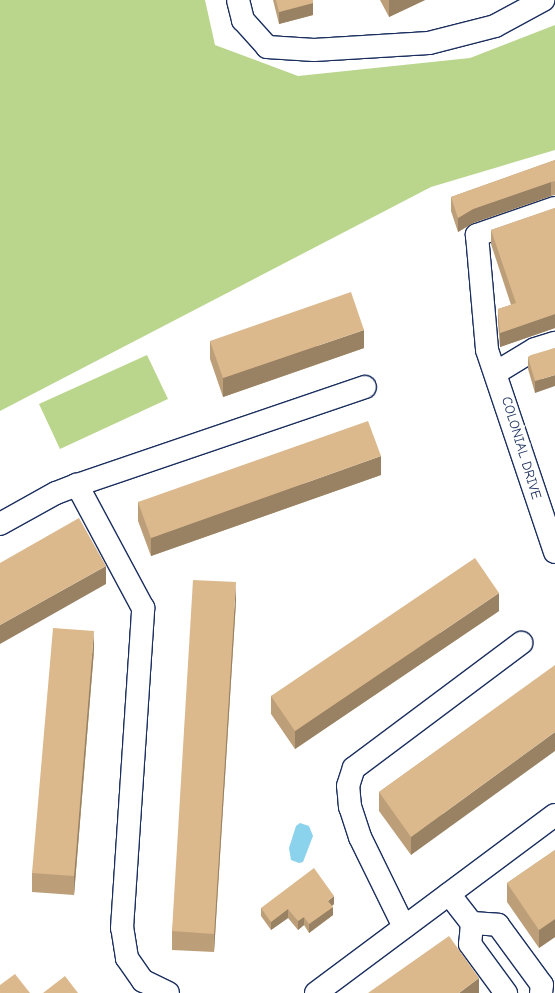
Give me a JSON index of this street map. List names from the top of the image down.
{
  "streets": {
    "street": ["COLONIAL DRIVE"]
  }
}
